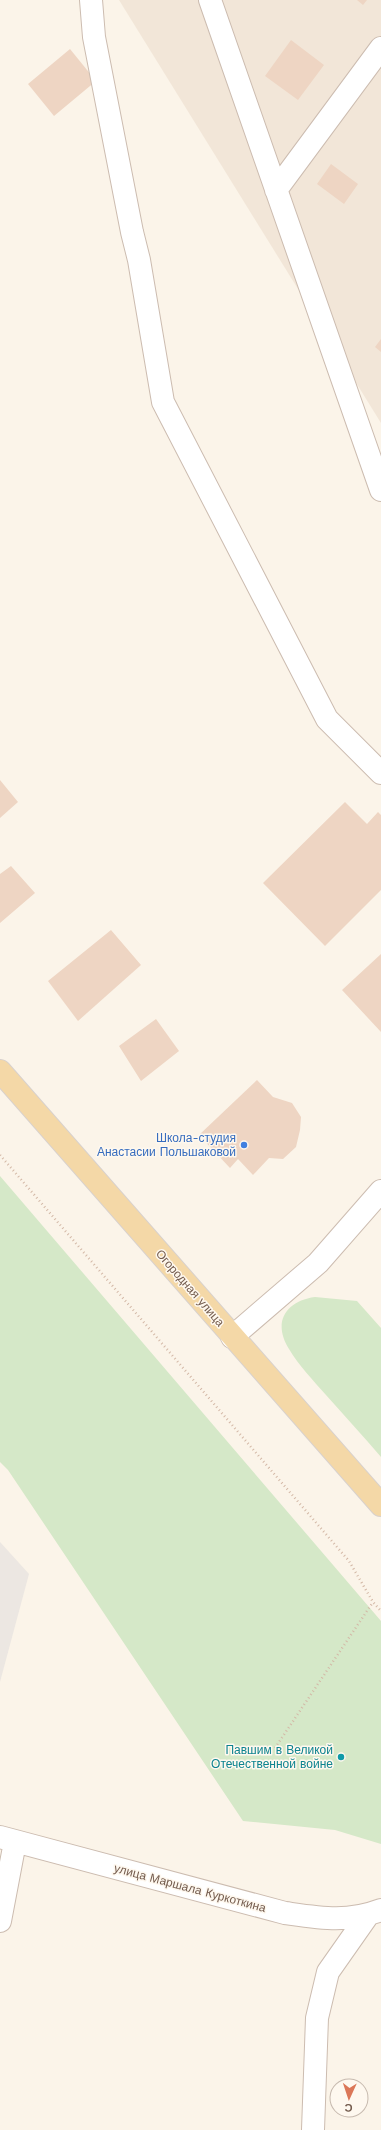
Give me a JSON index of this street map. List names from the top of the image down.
{
  "streets": {
    "main road": ["Огородная улица"],
    "street": ["улица Маршала Куркоткина"]
  },
  "places": ["Школа-студия Анастасии Польшаковой", "Павшим в Великой Отечественной войне"],
  "north": "bottom"
}
